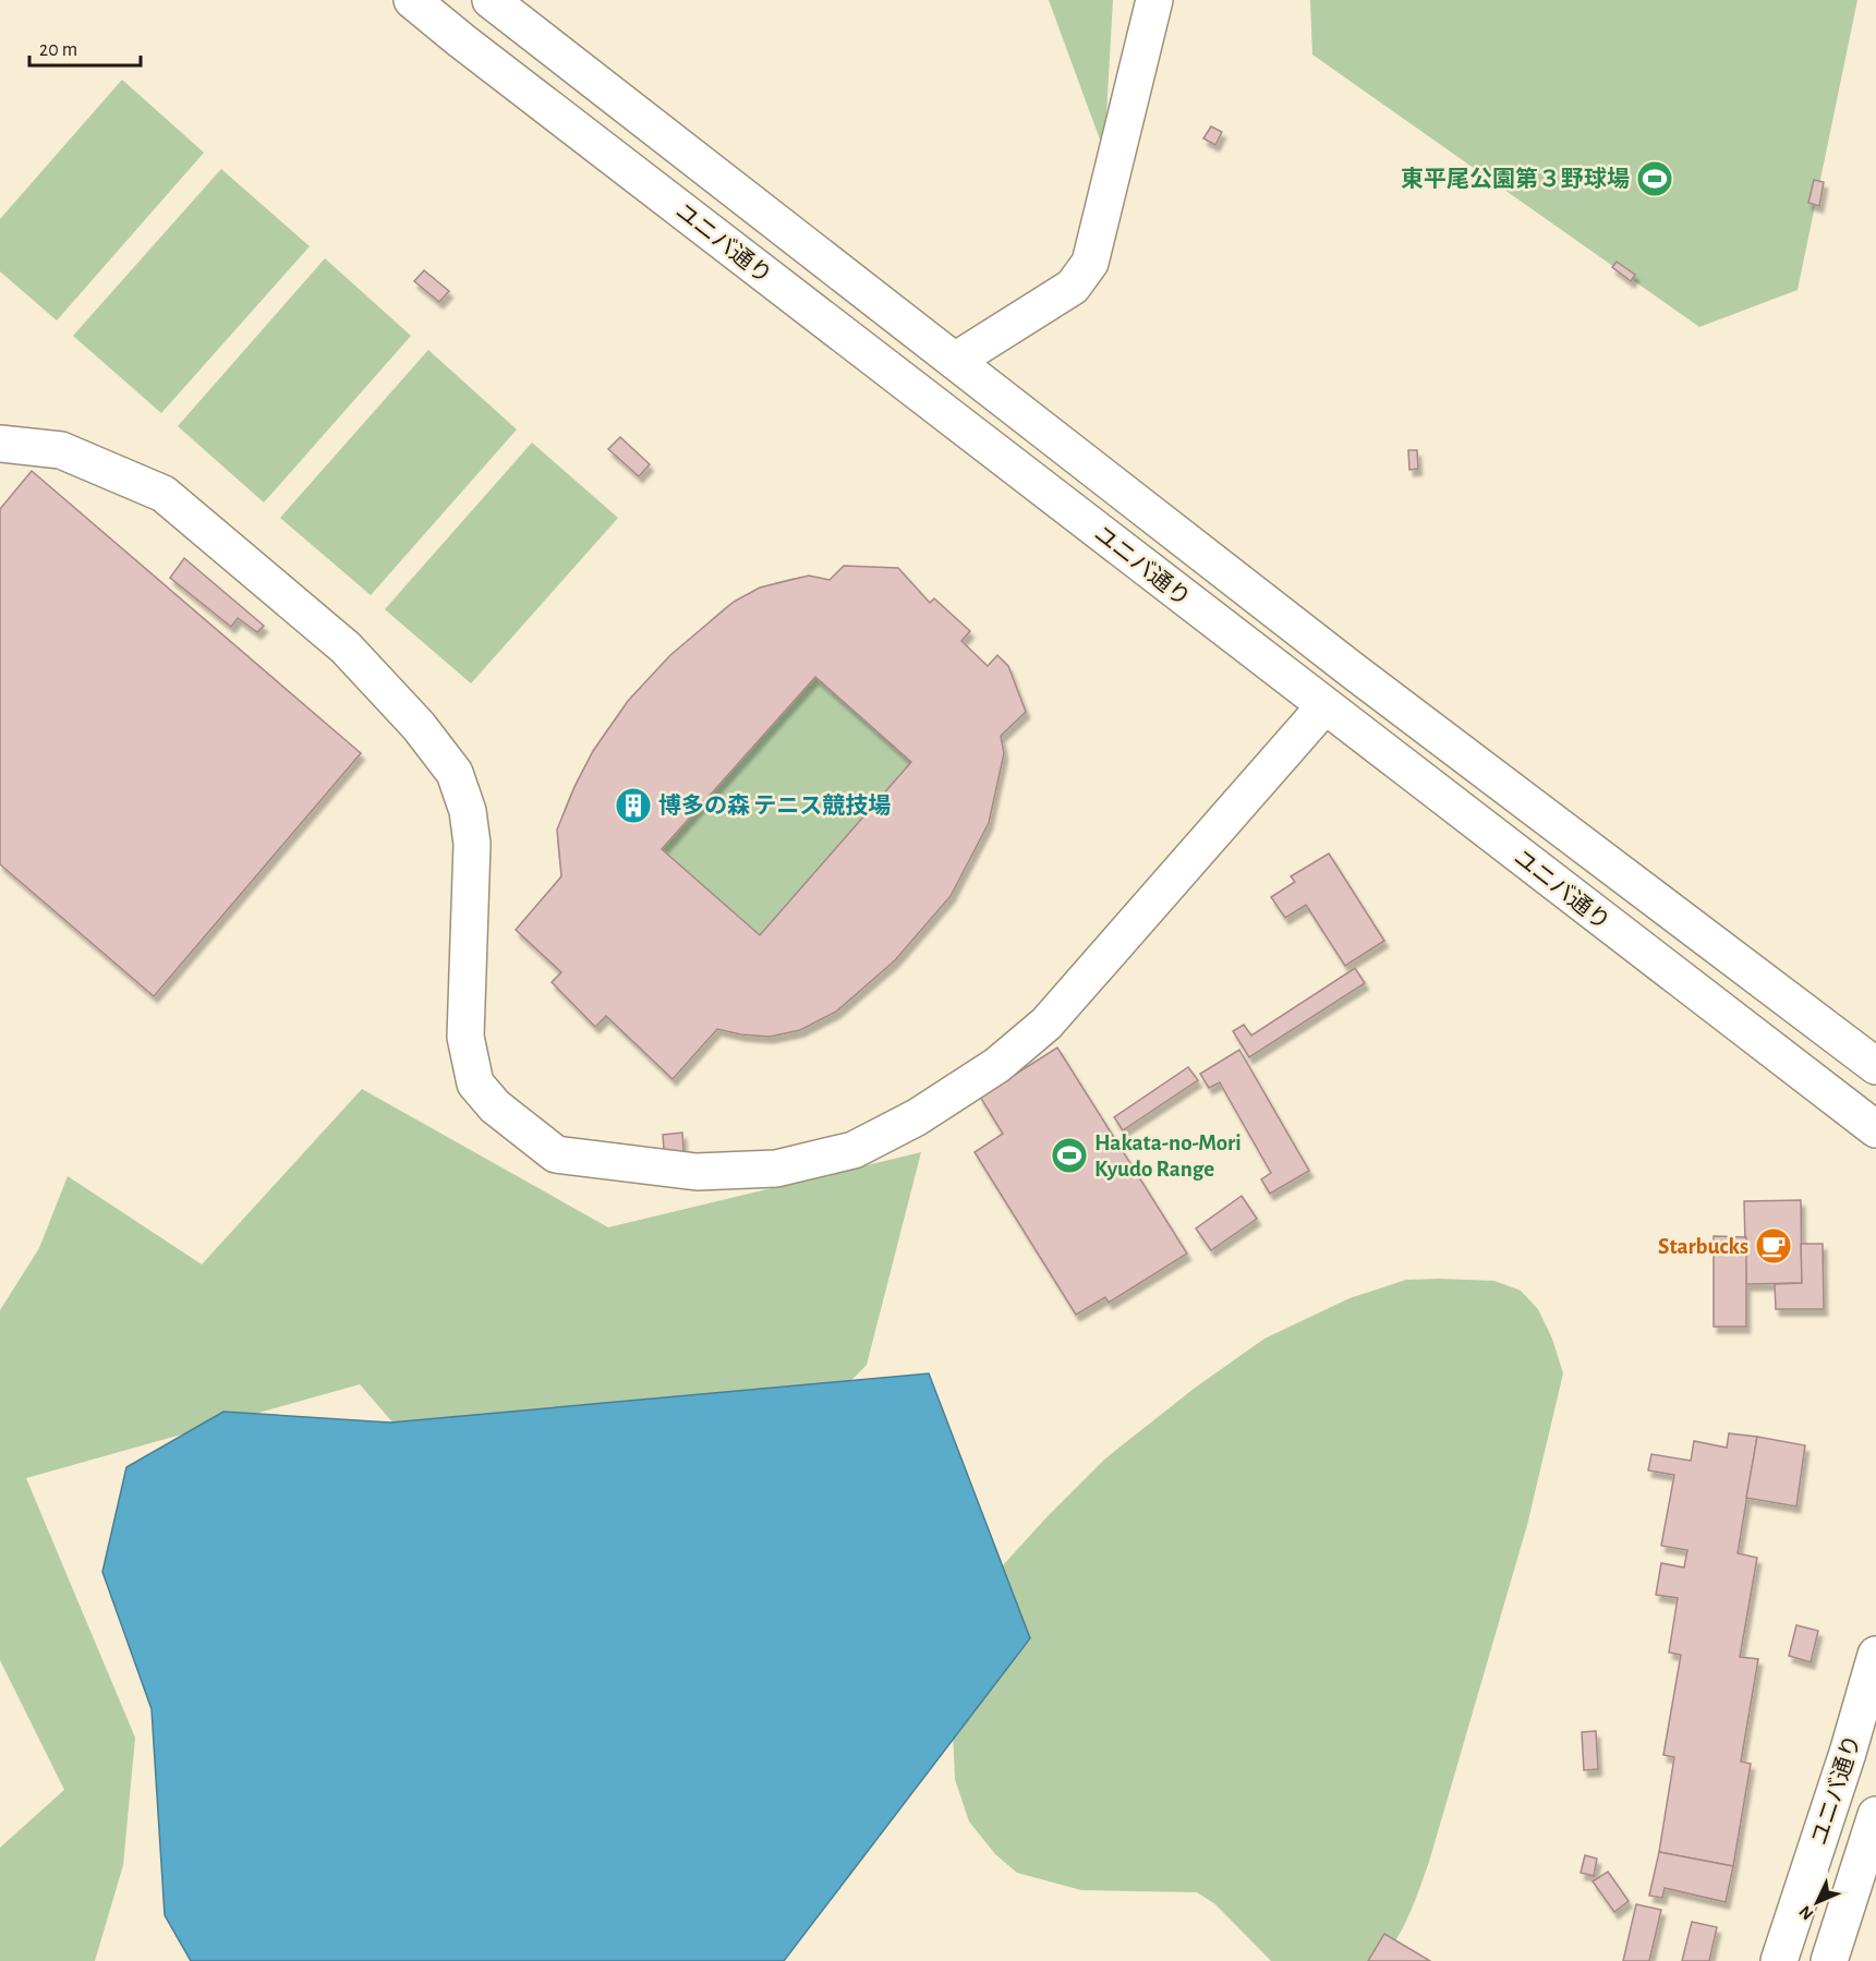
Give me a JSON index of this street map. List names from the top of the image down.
{
  "streets": {
    "street": ["ユニバ通り"]
  },
  "places": {
    "sports": ["東平尾公園第３野球場", "Hakata-no-Mori Kyudo Range"],
    "building": ["博多の森 テニス競技場"],
    "cafe": ["Starbucks"]
  },
  "scale_bar": "20 m",
  "north": "bottom left"
}
